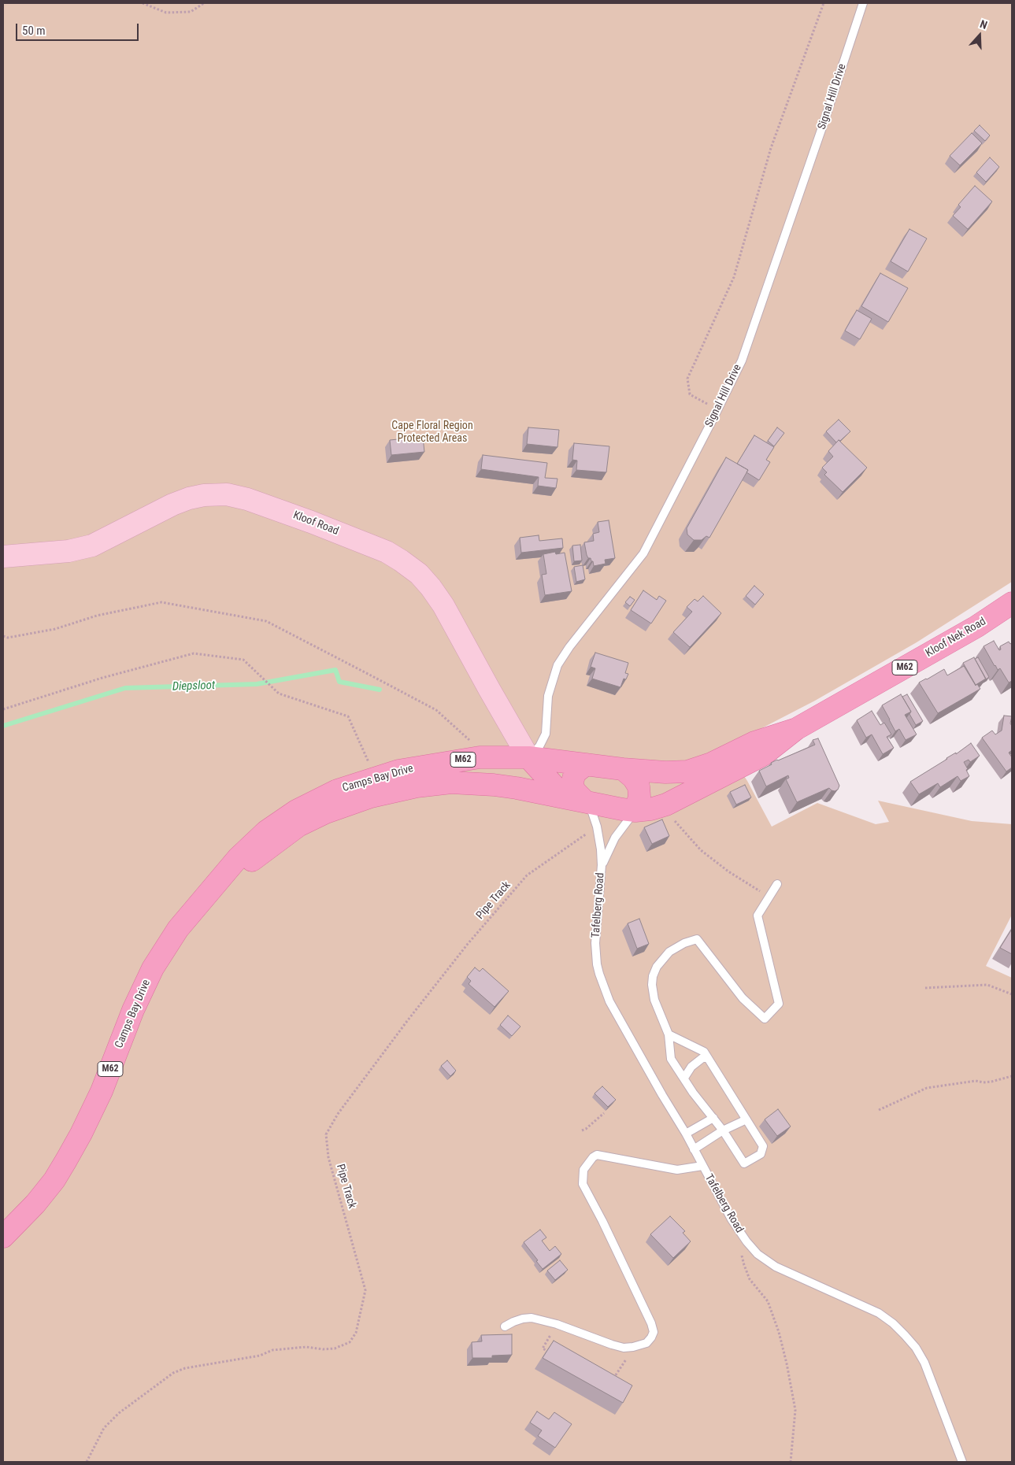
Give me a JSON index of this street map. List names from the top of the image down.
{
  "streets": {
    "main road": [
      "Kloof Road",
      "Kloof Nek Road",
      "M62",
      "Camps Bay Drive"
    ],
    "lane": ["Signal Hill Drive", "Tafelberg Road"],
    "path": ["Pipe Track"]
  },
  "crossings": [
    ["Signal Hill Drive", "Kloof Road"],
    ["Signal Hill Drive", "Camps Bay Drive"],
    ["Kloof Road", "Camps Bay Drive"],
    ["Kloof Nek Road", "M62"],
    ["Kloof Nek Road", "Tafelberg Road"],
    ["M62", "Camps Bay Drive"],
    ["M62", "Tafelberg Road"],
    ["Camps Bay Drive", "Tafelberg Road"],
    ["Pipe Track", "Tafelberg Road"]
  ],
  "water": ["Diepsloot"],
  "parks": ["Cape Floral Region Protected Areas"],
  "scale_bar": "50 m",
  "north": "top"
}
